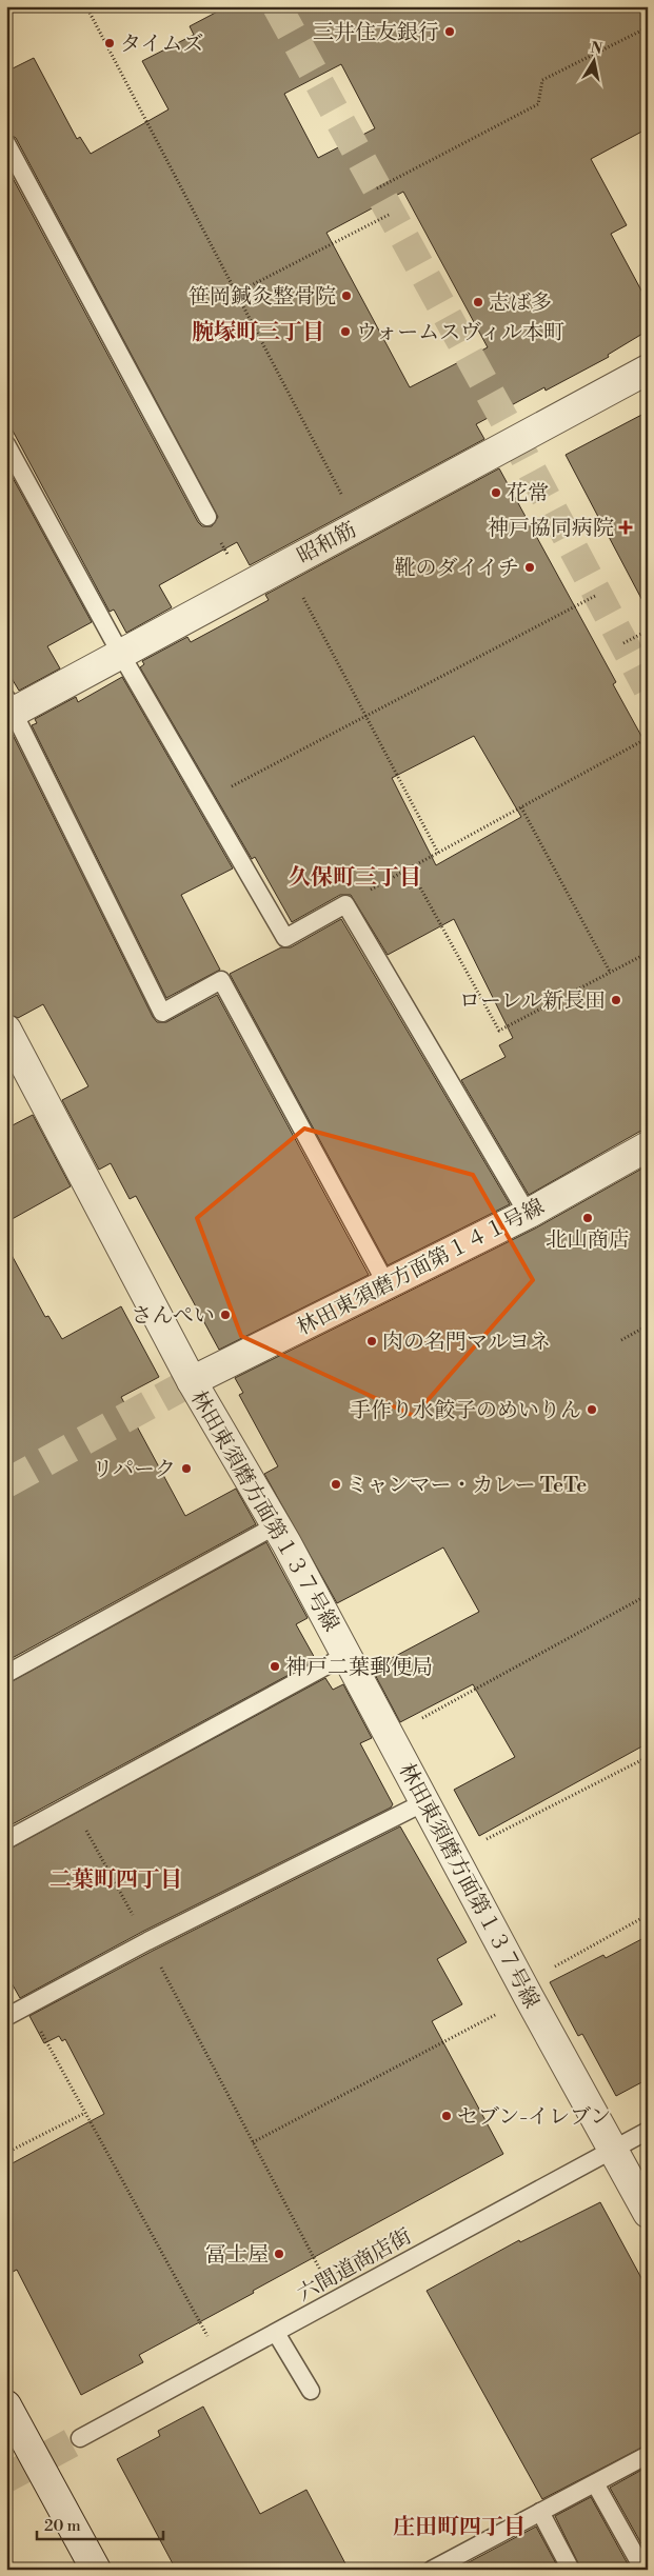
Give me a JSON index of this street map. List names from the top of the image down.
{
  "streets": {
    "street": ["昭和筋", "林田東須磨方面第１４１号線", "林田東須磨方面第１３７号線"],
    "lane": ["六間道商店街"]
  },
  "crossings": [
    ["林田東須磨方面第１４１号線", "林田東須磨方面第１３７号線"],
    ["林田東須磨方面第１３７号線", "六間道商店街"]
  ],
  "districts": [
    "腕塚町三丁目",
    "久保町三丁目",
    "二葉町四丁目",
    "庄田町四丁目"
  ],
  "places": {
    "other": [
      "三井住友銀行",
      "タイムズ",
      "笹岡鍼灸整骨院",
      "志ば多",
      "ウォームスヴィル本町",
      "花常",
      "靴のダイイチ",
      "ローレル新長田",
      "北山商店",
      "さんぺい",
      "肉の名門マルヨネ",
      "手作り水餃子のめいりん",
      "リパーク",
      "ミャンマー・カレー TeTe",
      "神戸二葉郵便局",
      "セブン-イレブン",
      "冨士屋"
    ],
    "health": ["神戸協同病院"]
  },
  "scale_bar": "20 m",
  "north": "top"
}
